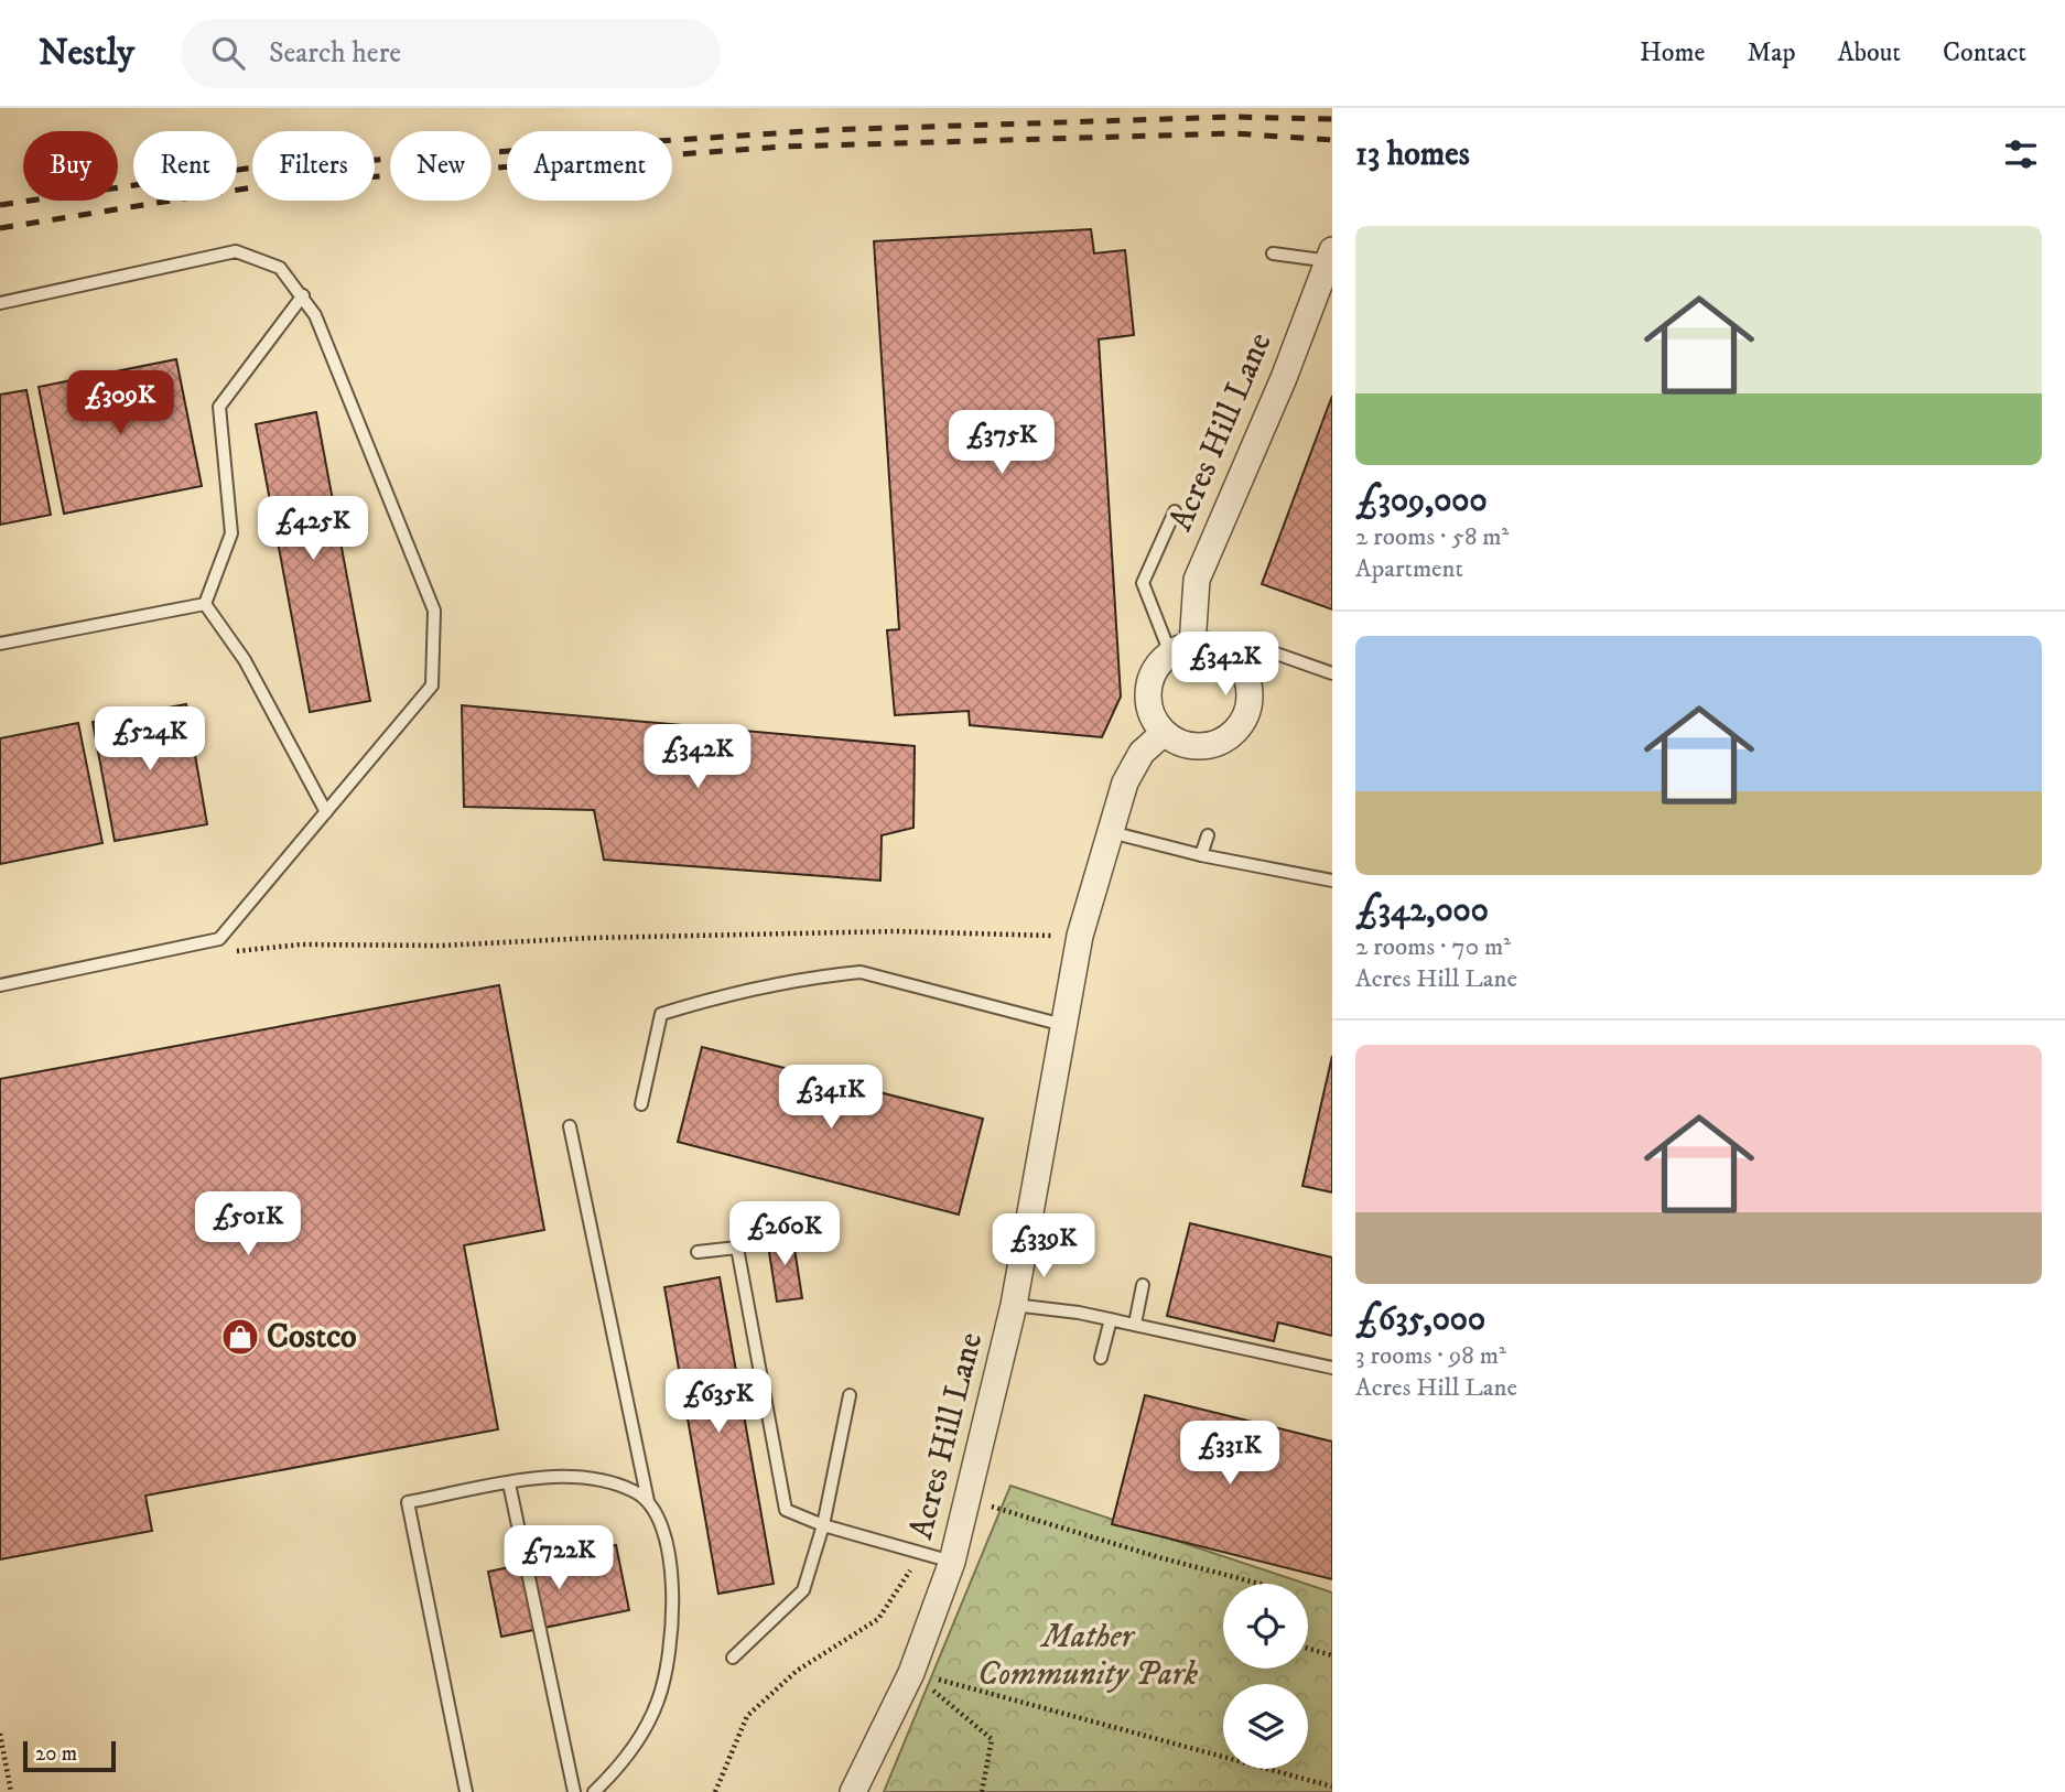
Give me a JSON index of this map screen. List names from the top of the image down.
{
  "streets": {
    "street": ["Acres Hill Lane"]
  },
  "parks": ["Mather Community Park"],
  "places": {
    "shop": ["Costco"]
  },
  "scale_bar": "20 m",
  "page": {
    "header": "Nestly",
    "search": "Search here",
    "nav": [
      "Home",
      "Map",
      "About",
      "Contact"
    ],
    "heading": "13 homes",
    "chip": [
      "Buy",
      "Rent",
      "Filters",
      "New",
      "Apartment"
    ],
    "list": [
      {
        "name": "£309,000",
        "note": "2 rooms · 58 m² · Apartment"
      },
      {
        "name": "£342,000",
        "note": "2 rooms · 70 m² · Acres Hill Lane"
      },
      {
        "name": "£635,000",
        "note": "3 rooms · 98 m² · Acres Hill Lane"
      }
    ],
    "price": [
      "£309K",
      "£375K",
      "£425K",
      "£342K",
      "£524K",
      "£342K",
      "£341K",
      "£501K",
      "£260K",
      "£339K",
      "£635K",
      "£331K",
      "£722K"
    ],
    "scale": "20 m"
  }
}
